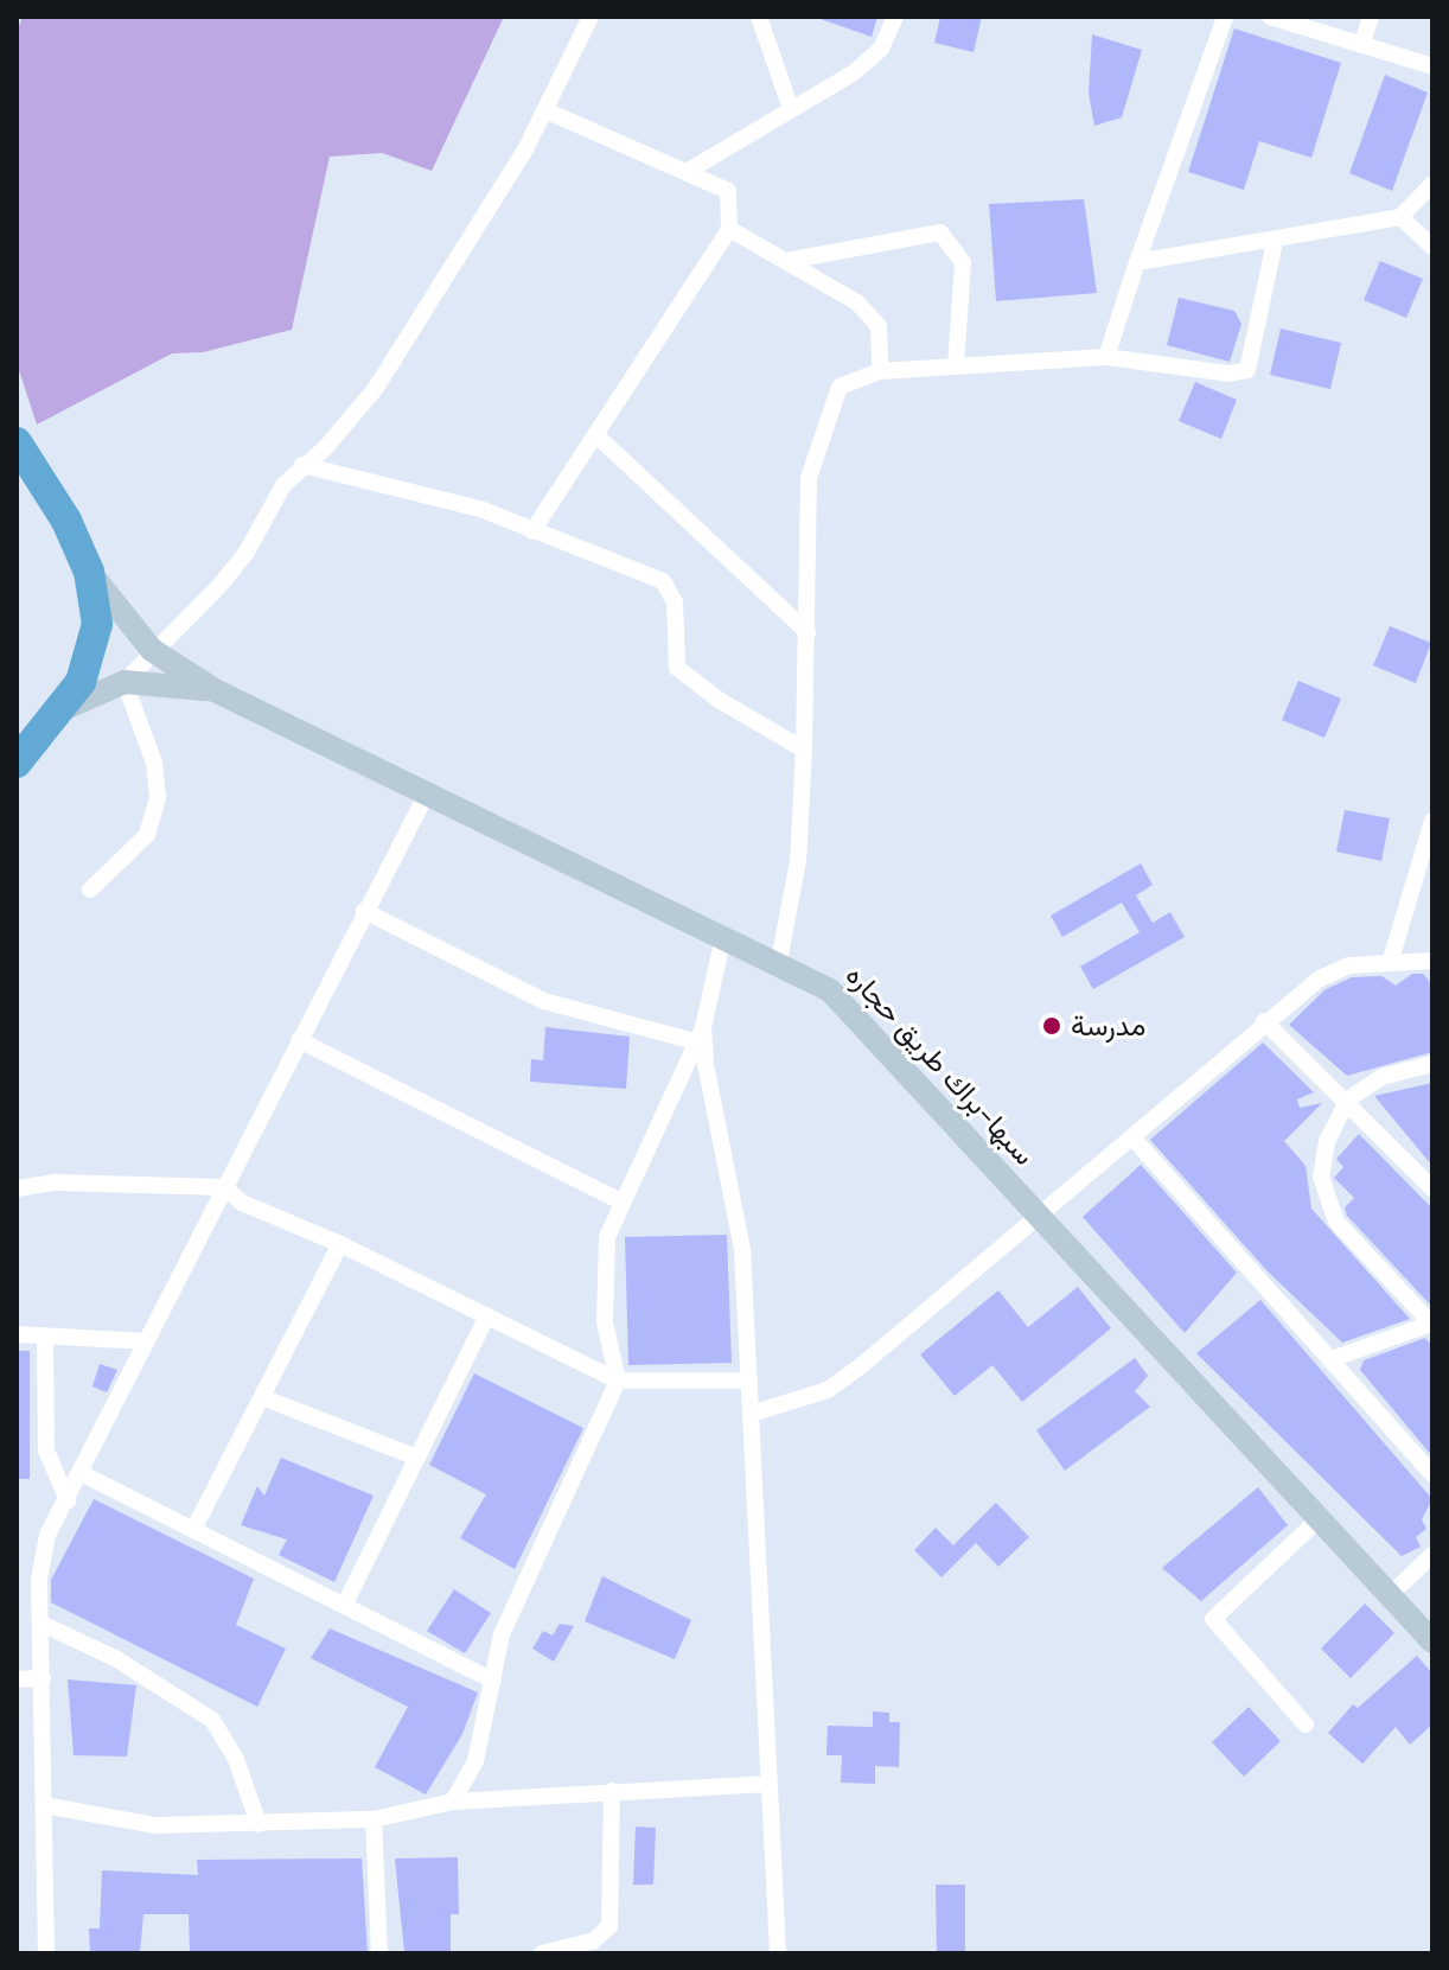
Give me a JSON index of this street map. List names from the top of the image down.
{
  "streets": {
    "main road": ["سبها-براك طريق حجاره"]
  },
  "places": ["مدرسة"]
}
